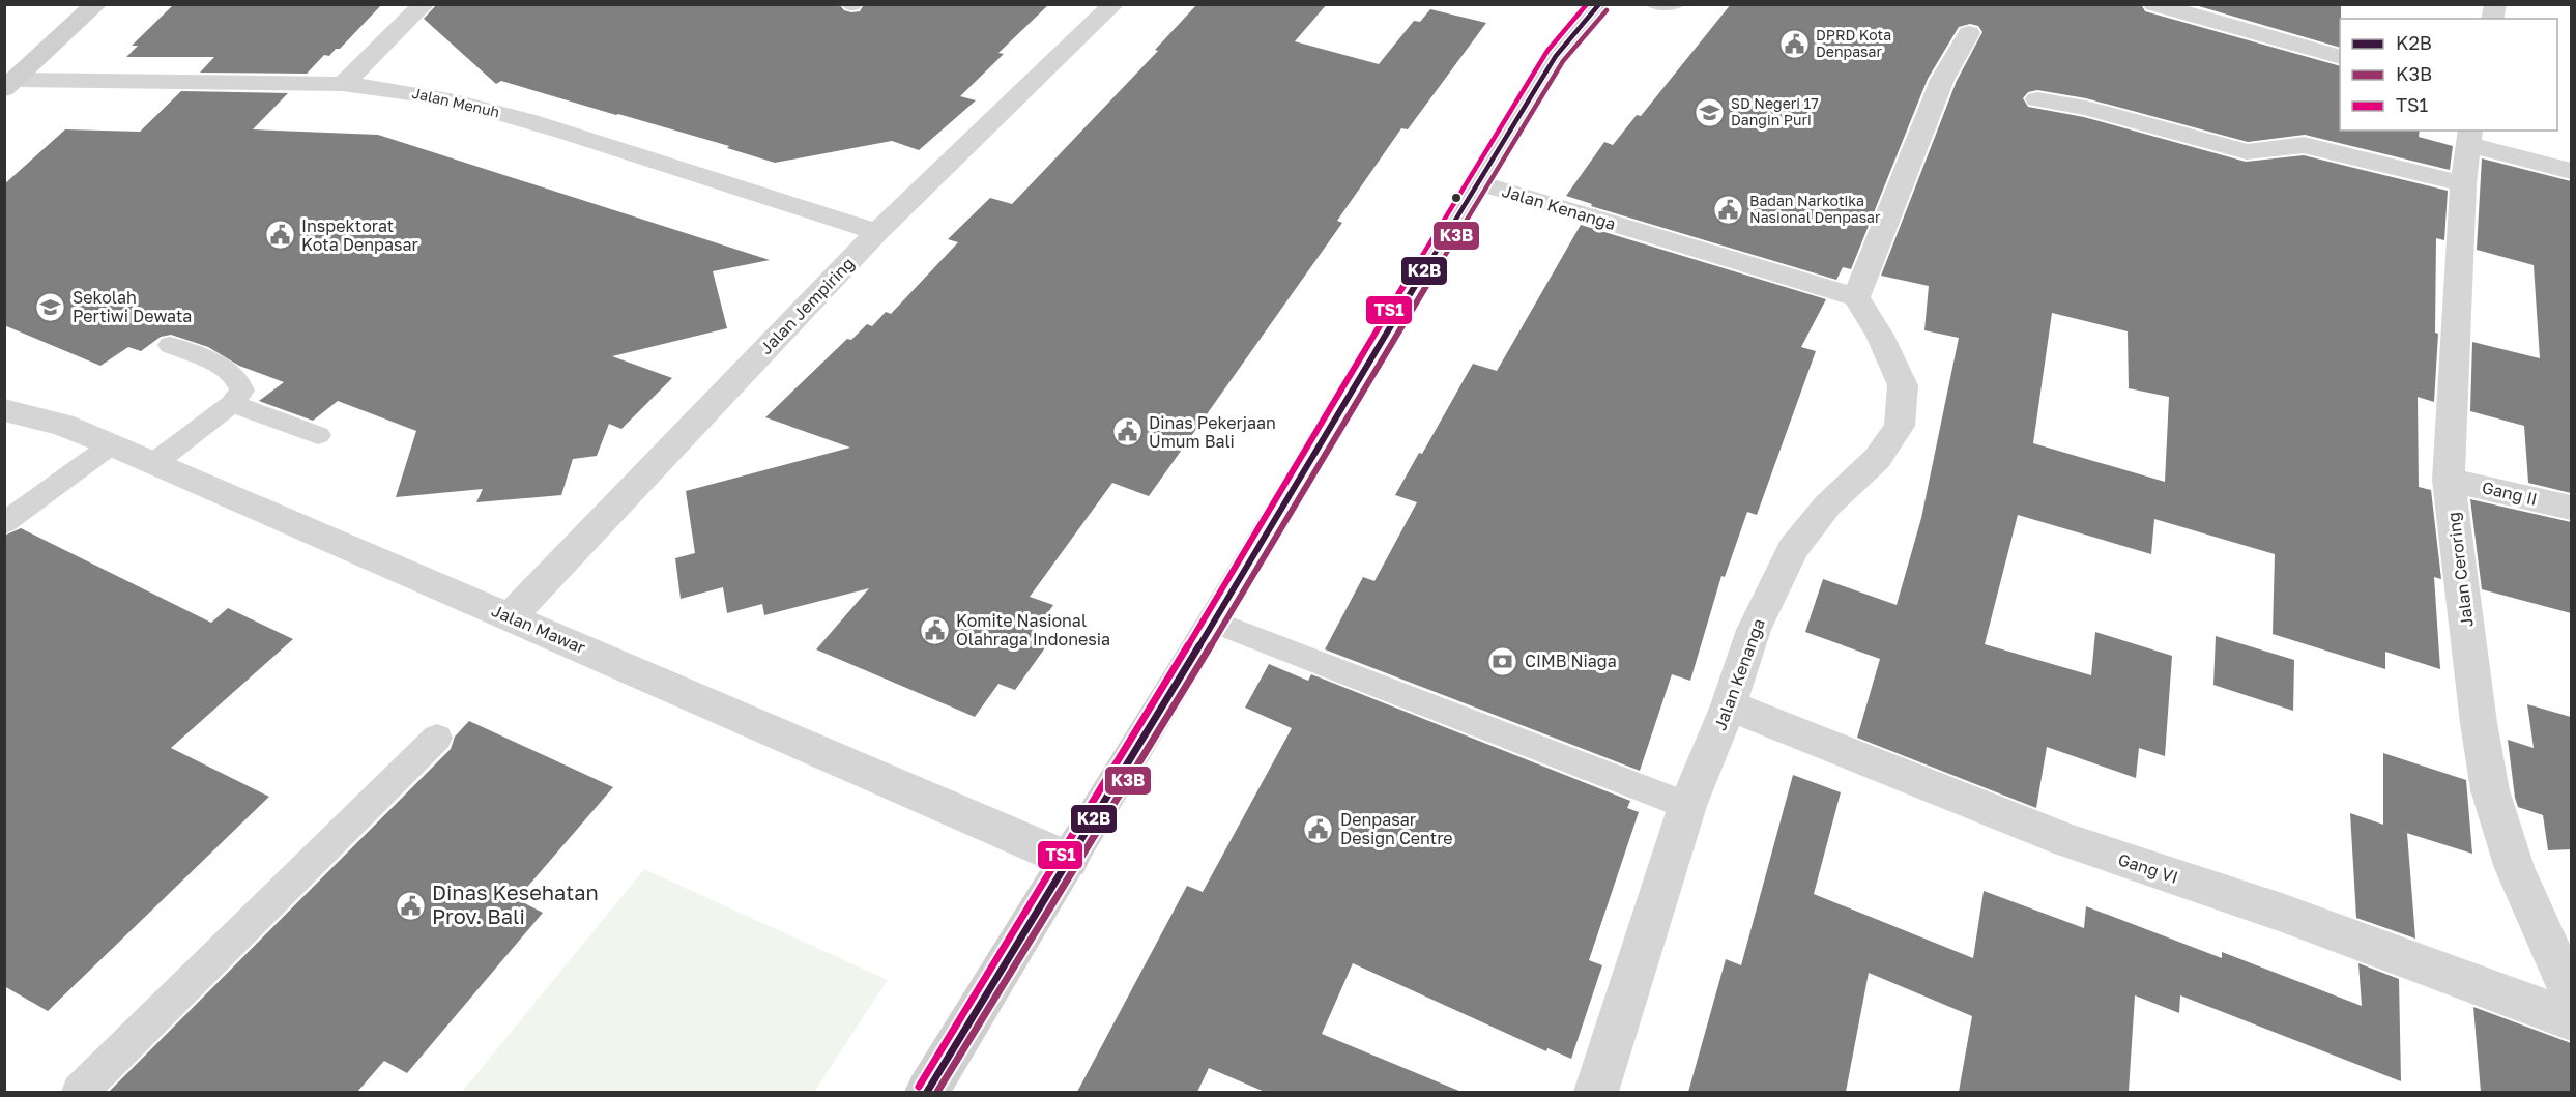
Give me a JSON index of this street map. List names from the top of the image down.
{
  "streets": {
    "street": [
      "Jalan Menuh",
      "Jalan Kenanga",
      "Jalan Jempiring",
      "Gang II",
      "Jalan Ceroring",
      "Jalan Mawar",
      "Gang VI"
    ]
  },
  "crossings": [
    ["Jalan Menuh", "Jalan Jempiring"],
    ["Jalan Kenanga", "Gang VI"],
    ["Jalan Jempiring", "Jalan Mawar"],
    ["Gang II", "Jalan Ceroring"]
  ],
  "places": {
    "public building": [
      "DPRD Kota Denpasar",
      "Badan Narkotika Nasional Denpasar",
      "Inspektorat Kota Denpasar",
      "Dinas Pekerjaan Umum Bali",
      "Komite Nasional Olahraga Indonesia",
      "Denpasar Design Centre",
      "Dinas Kesehatan Prov. Bali"
    ],
    "school or university": ["SD Negeri 17 Dangin Puri", "Sekolah Pertiwi Dewata"],
    "bank": ["CIMB Niaga"]
  },
  "lines": ["transit line K2B", "transit line TS1", "transit line K3B"],
  "legend": ["K2B", "K3B", "TS1"]
}
